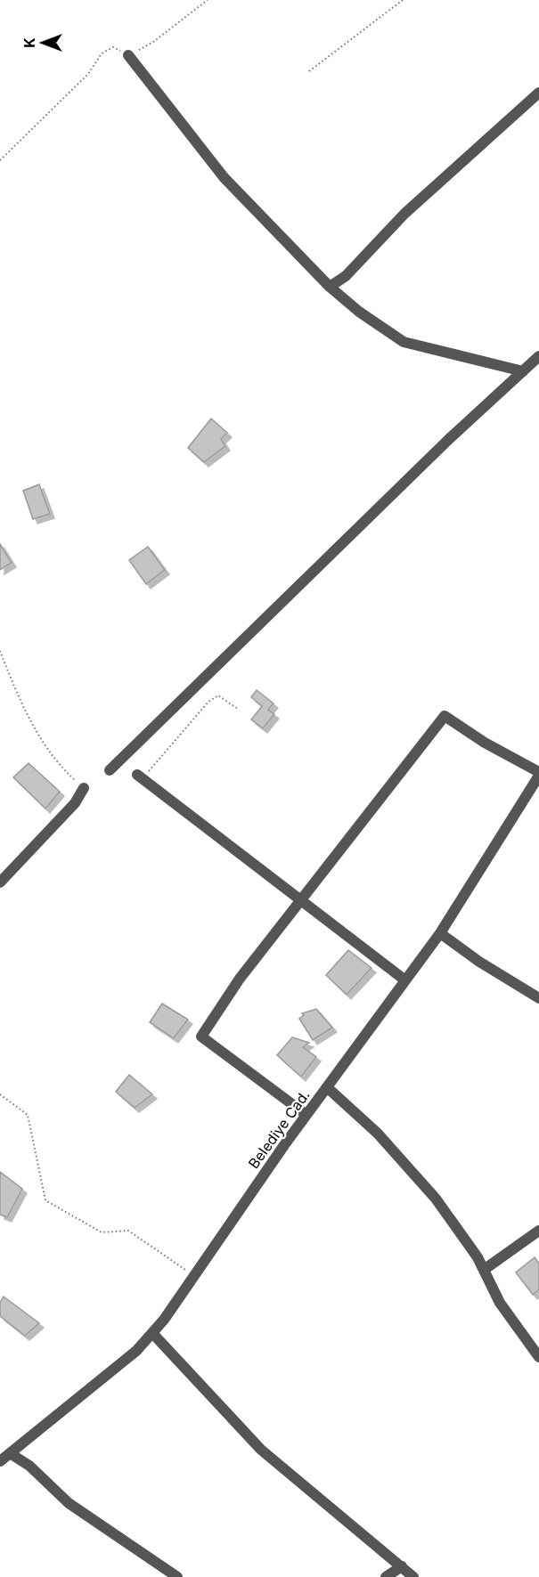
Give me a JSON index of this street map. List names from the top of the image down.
{
  "streets": {
    "street": ["Belediye Cad."]
  },
  "north": "left"
}
